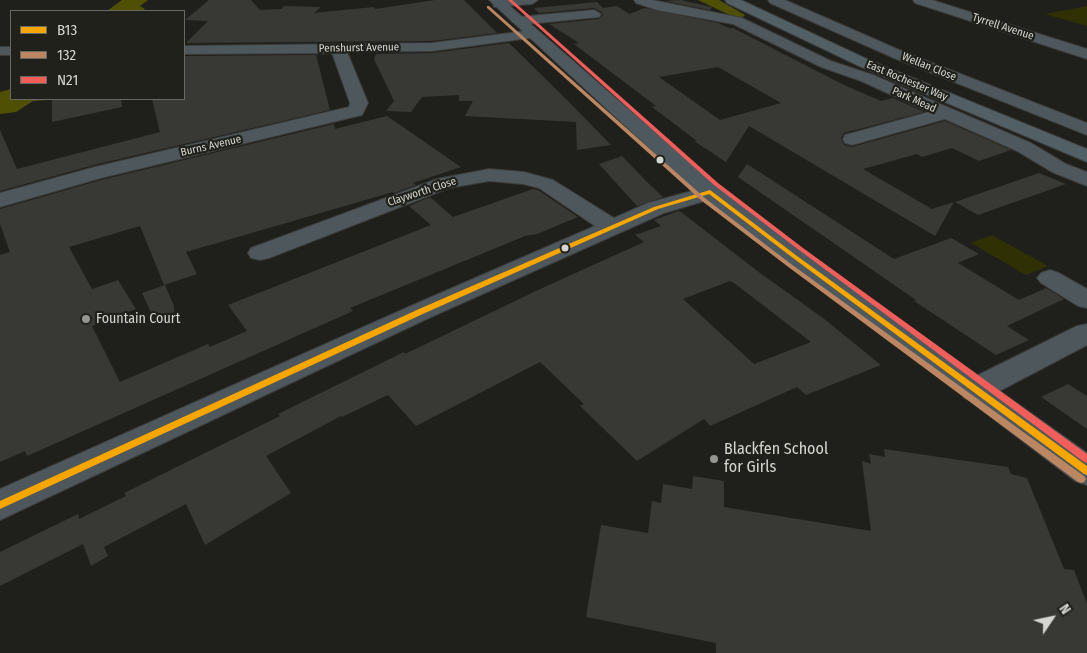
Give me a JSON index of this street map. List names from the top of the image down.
{
  "streets": {
    "highway": ["East Rochester Way"],
    "street": [
      "Tyrrell Avenue",
      "Penshurst Avenue",
      "Wellan Close",
      "Park Mead",
      "Burns Avenue",
      "Clayworth Close"
    ]
  },
  "crossings": [
    ["Penshurst Avenue", "Burns Avenue"]
  ],
  "places": ["Fountain Court", "Blackfen School for Girls"],
  "lines": ["transit line N21", "transit line 132", "transit line B13"],
  "legend": ["B13", "132", "N21"],
  "north": "top right"
}
